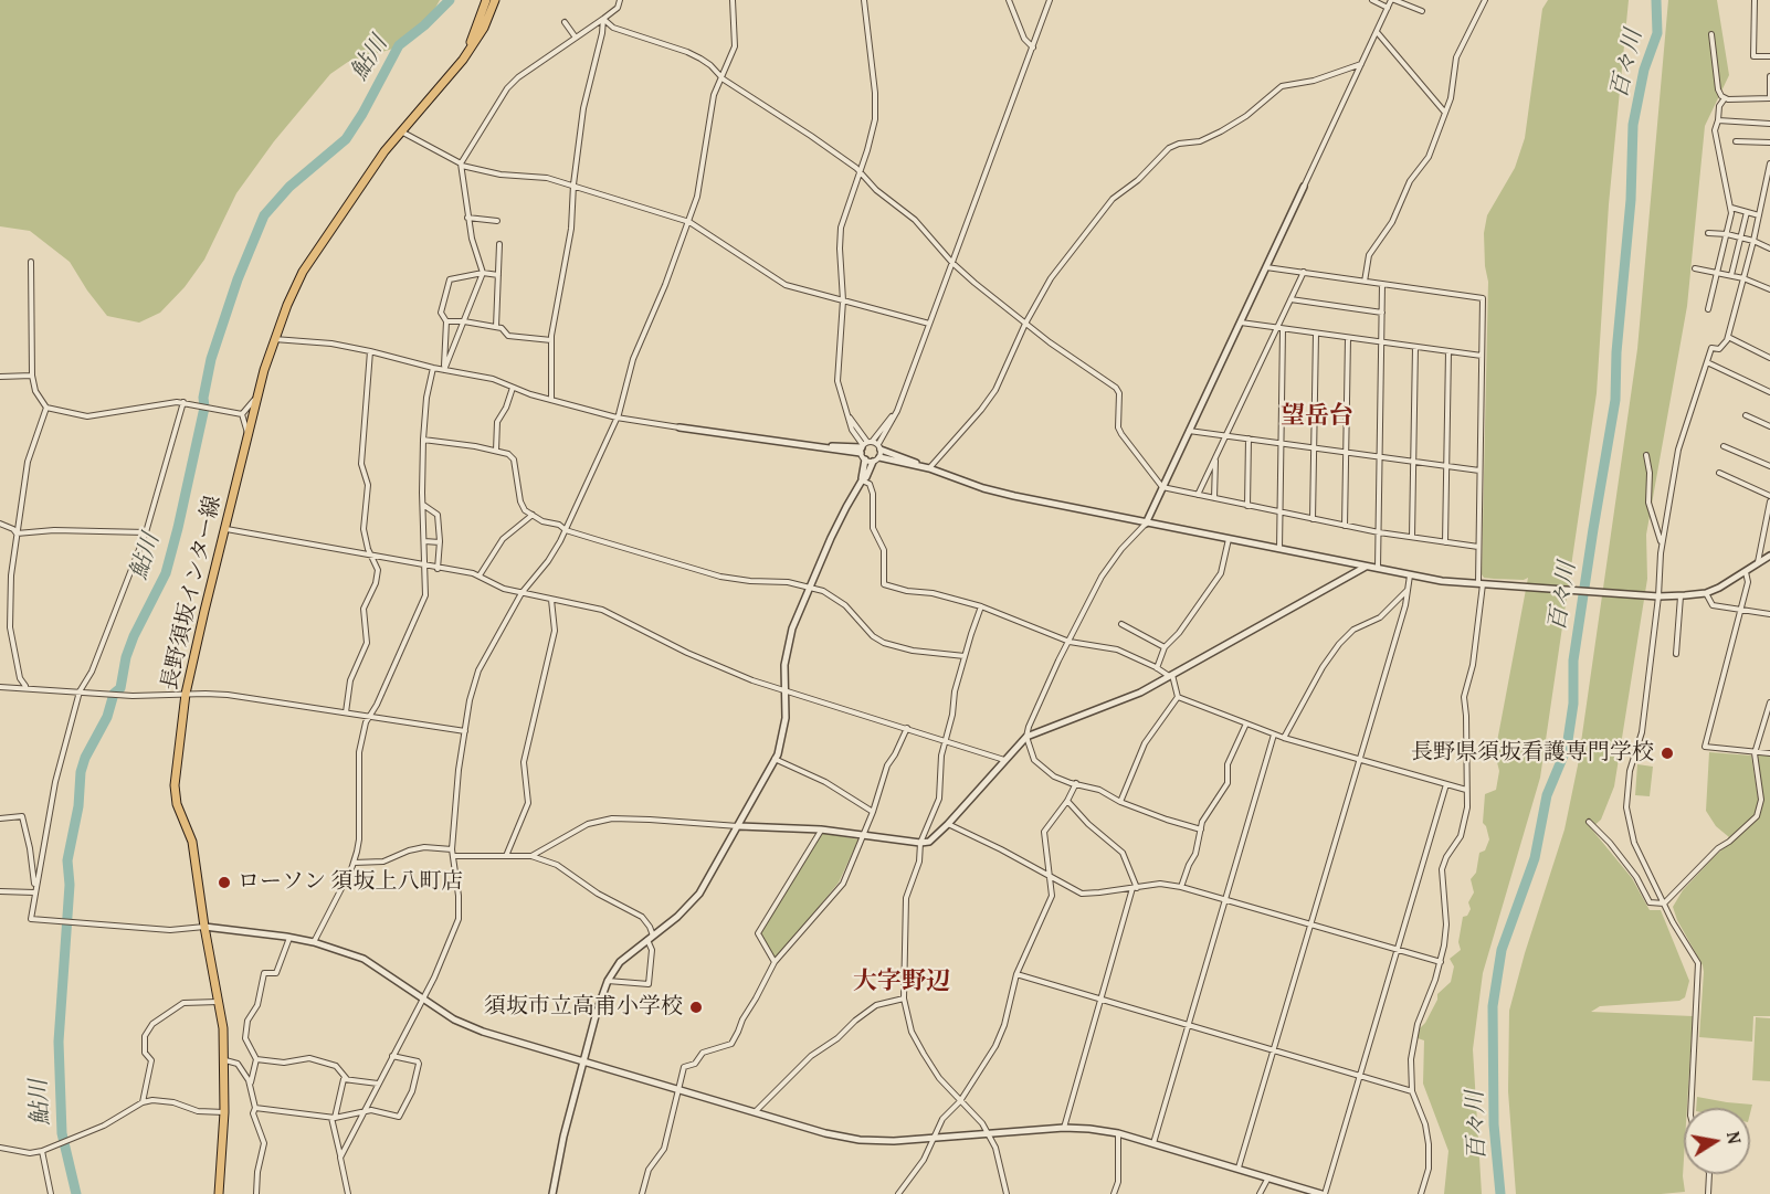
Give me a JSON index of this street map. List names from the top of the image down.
{
  "streets": {
    "main road": ["長野須坂インター線"]
  },
  "districts": ["望岳台", "大字野辺"],
  "water": ["鮎川", "百々川"],
  "places": ["長野県須坂看護専門学校", "ローソン 須坂上八町店", "須坂市立高甫小学校"],
  "north": "right"
}
